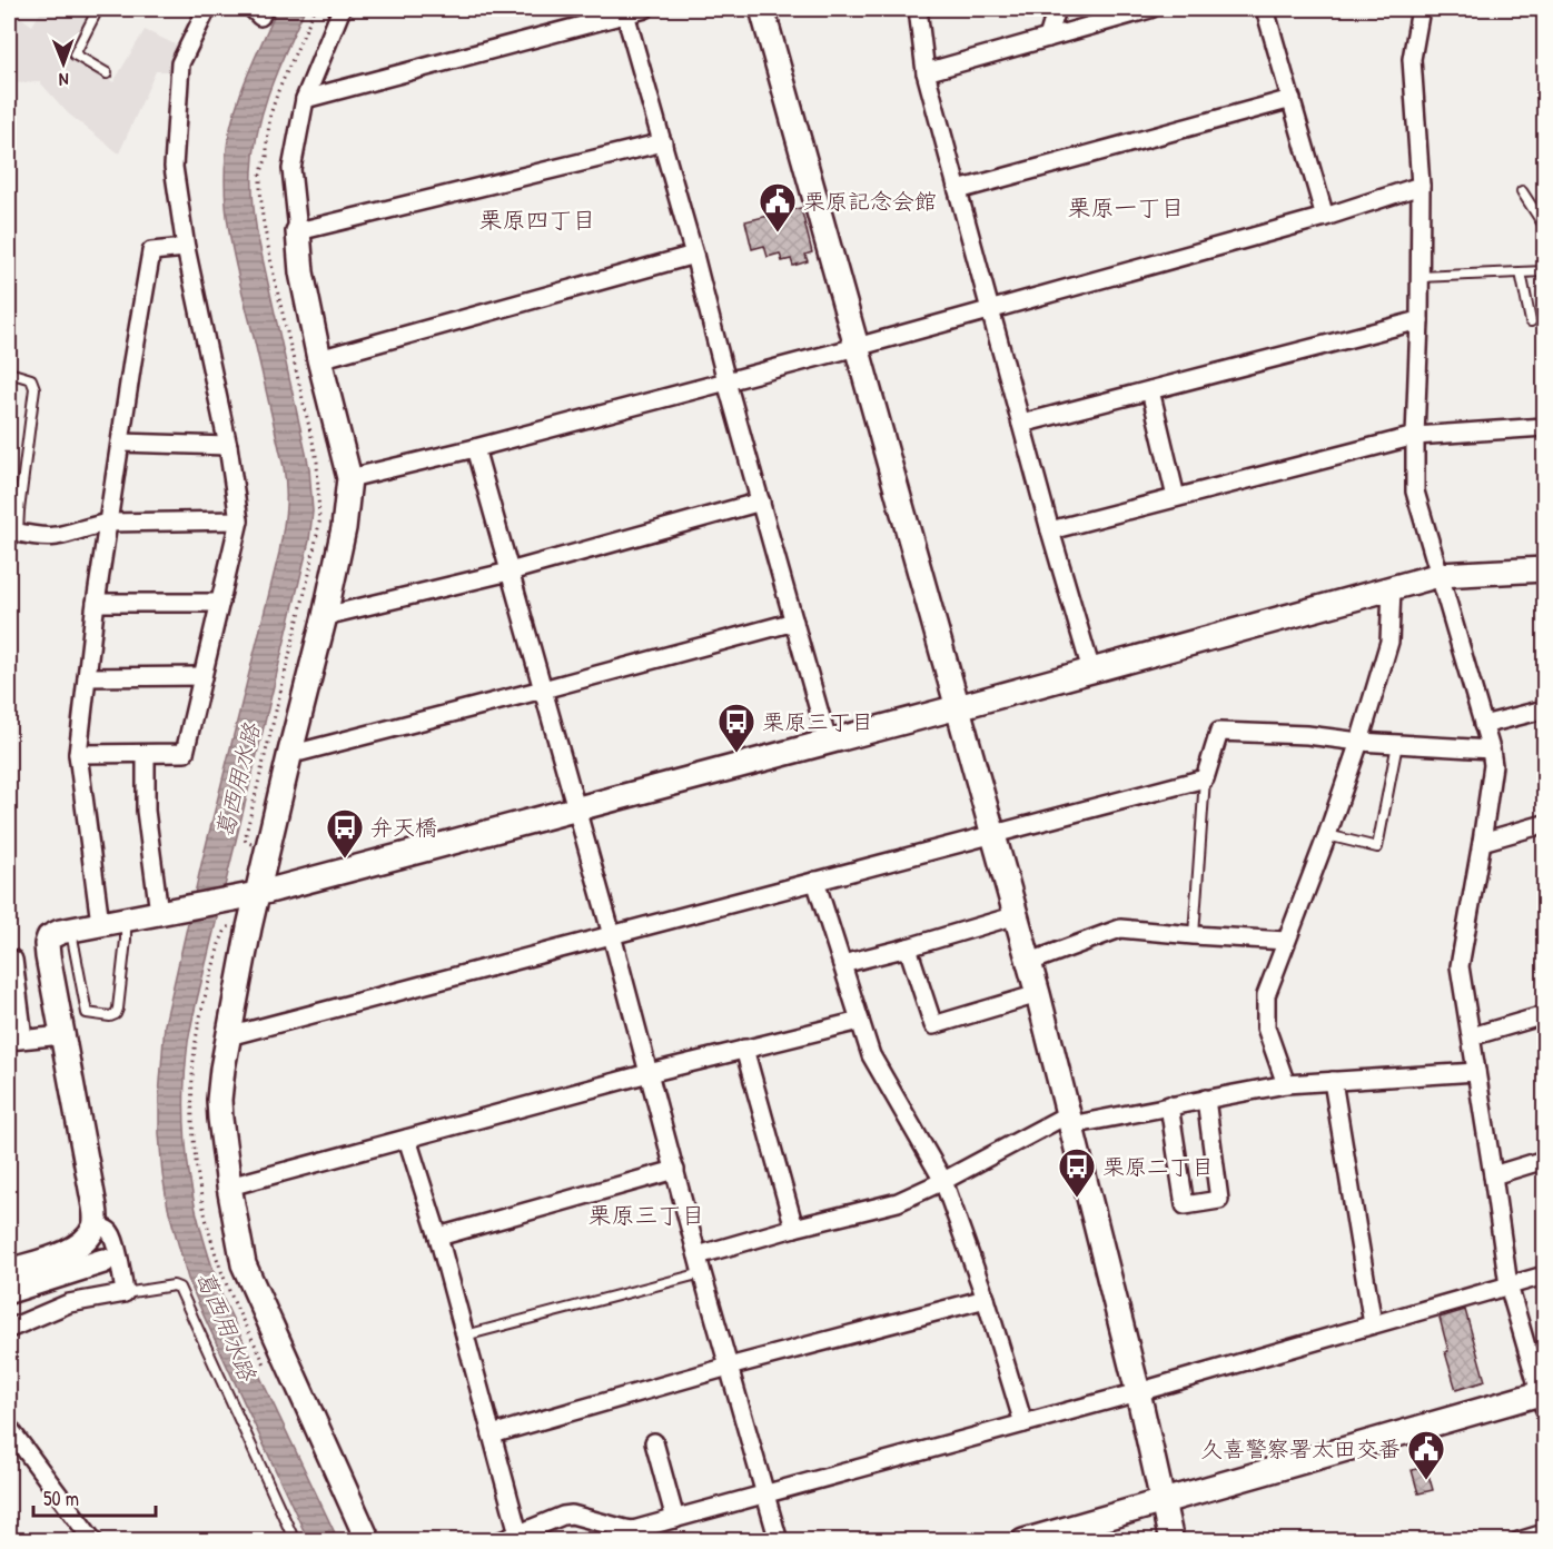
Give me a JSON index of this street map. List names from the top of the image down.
{
  "districts": ["栗原一丁目", "栗原四丁目", "栗原三丁目"],
  "water": ["葛西用水路"],
  "places": {
    "public building": ["栗原記念会館", "久喜警察署太田交番"],
    "bus stop": ["栗原三丁目", "弁天橋", "栗原二丁目"]
  },
  "scale_bar": "50 m",
  "north": "bottom"
}
